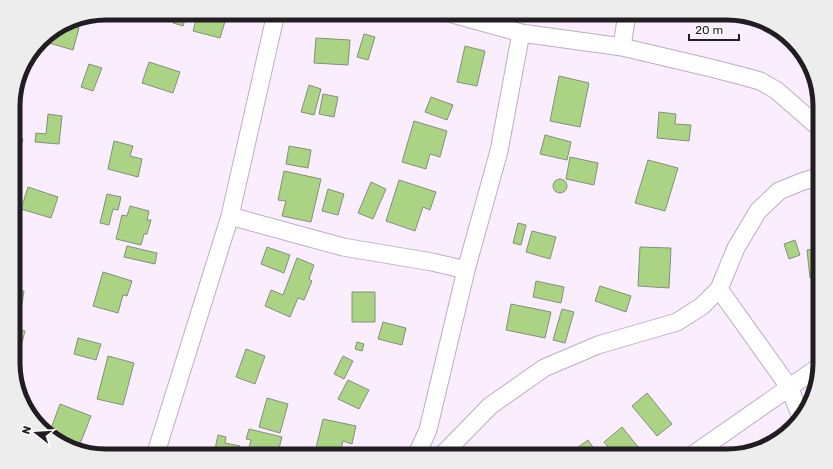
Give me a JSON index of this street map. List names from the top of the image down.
{
  "scale_bar": "20 m",
  "north": "left"
}
